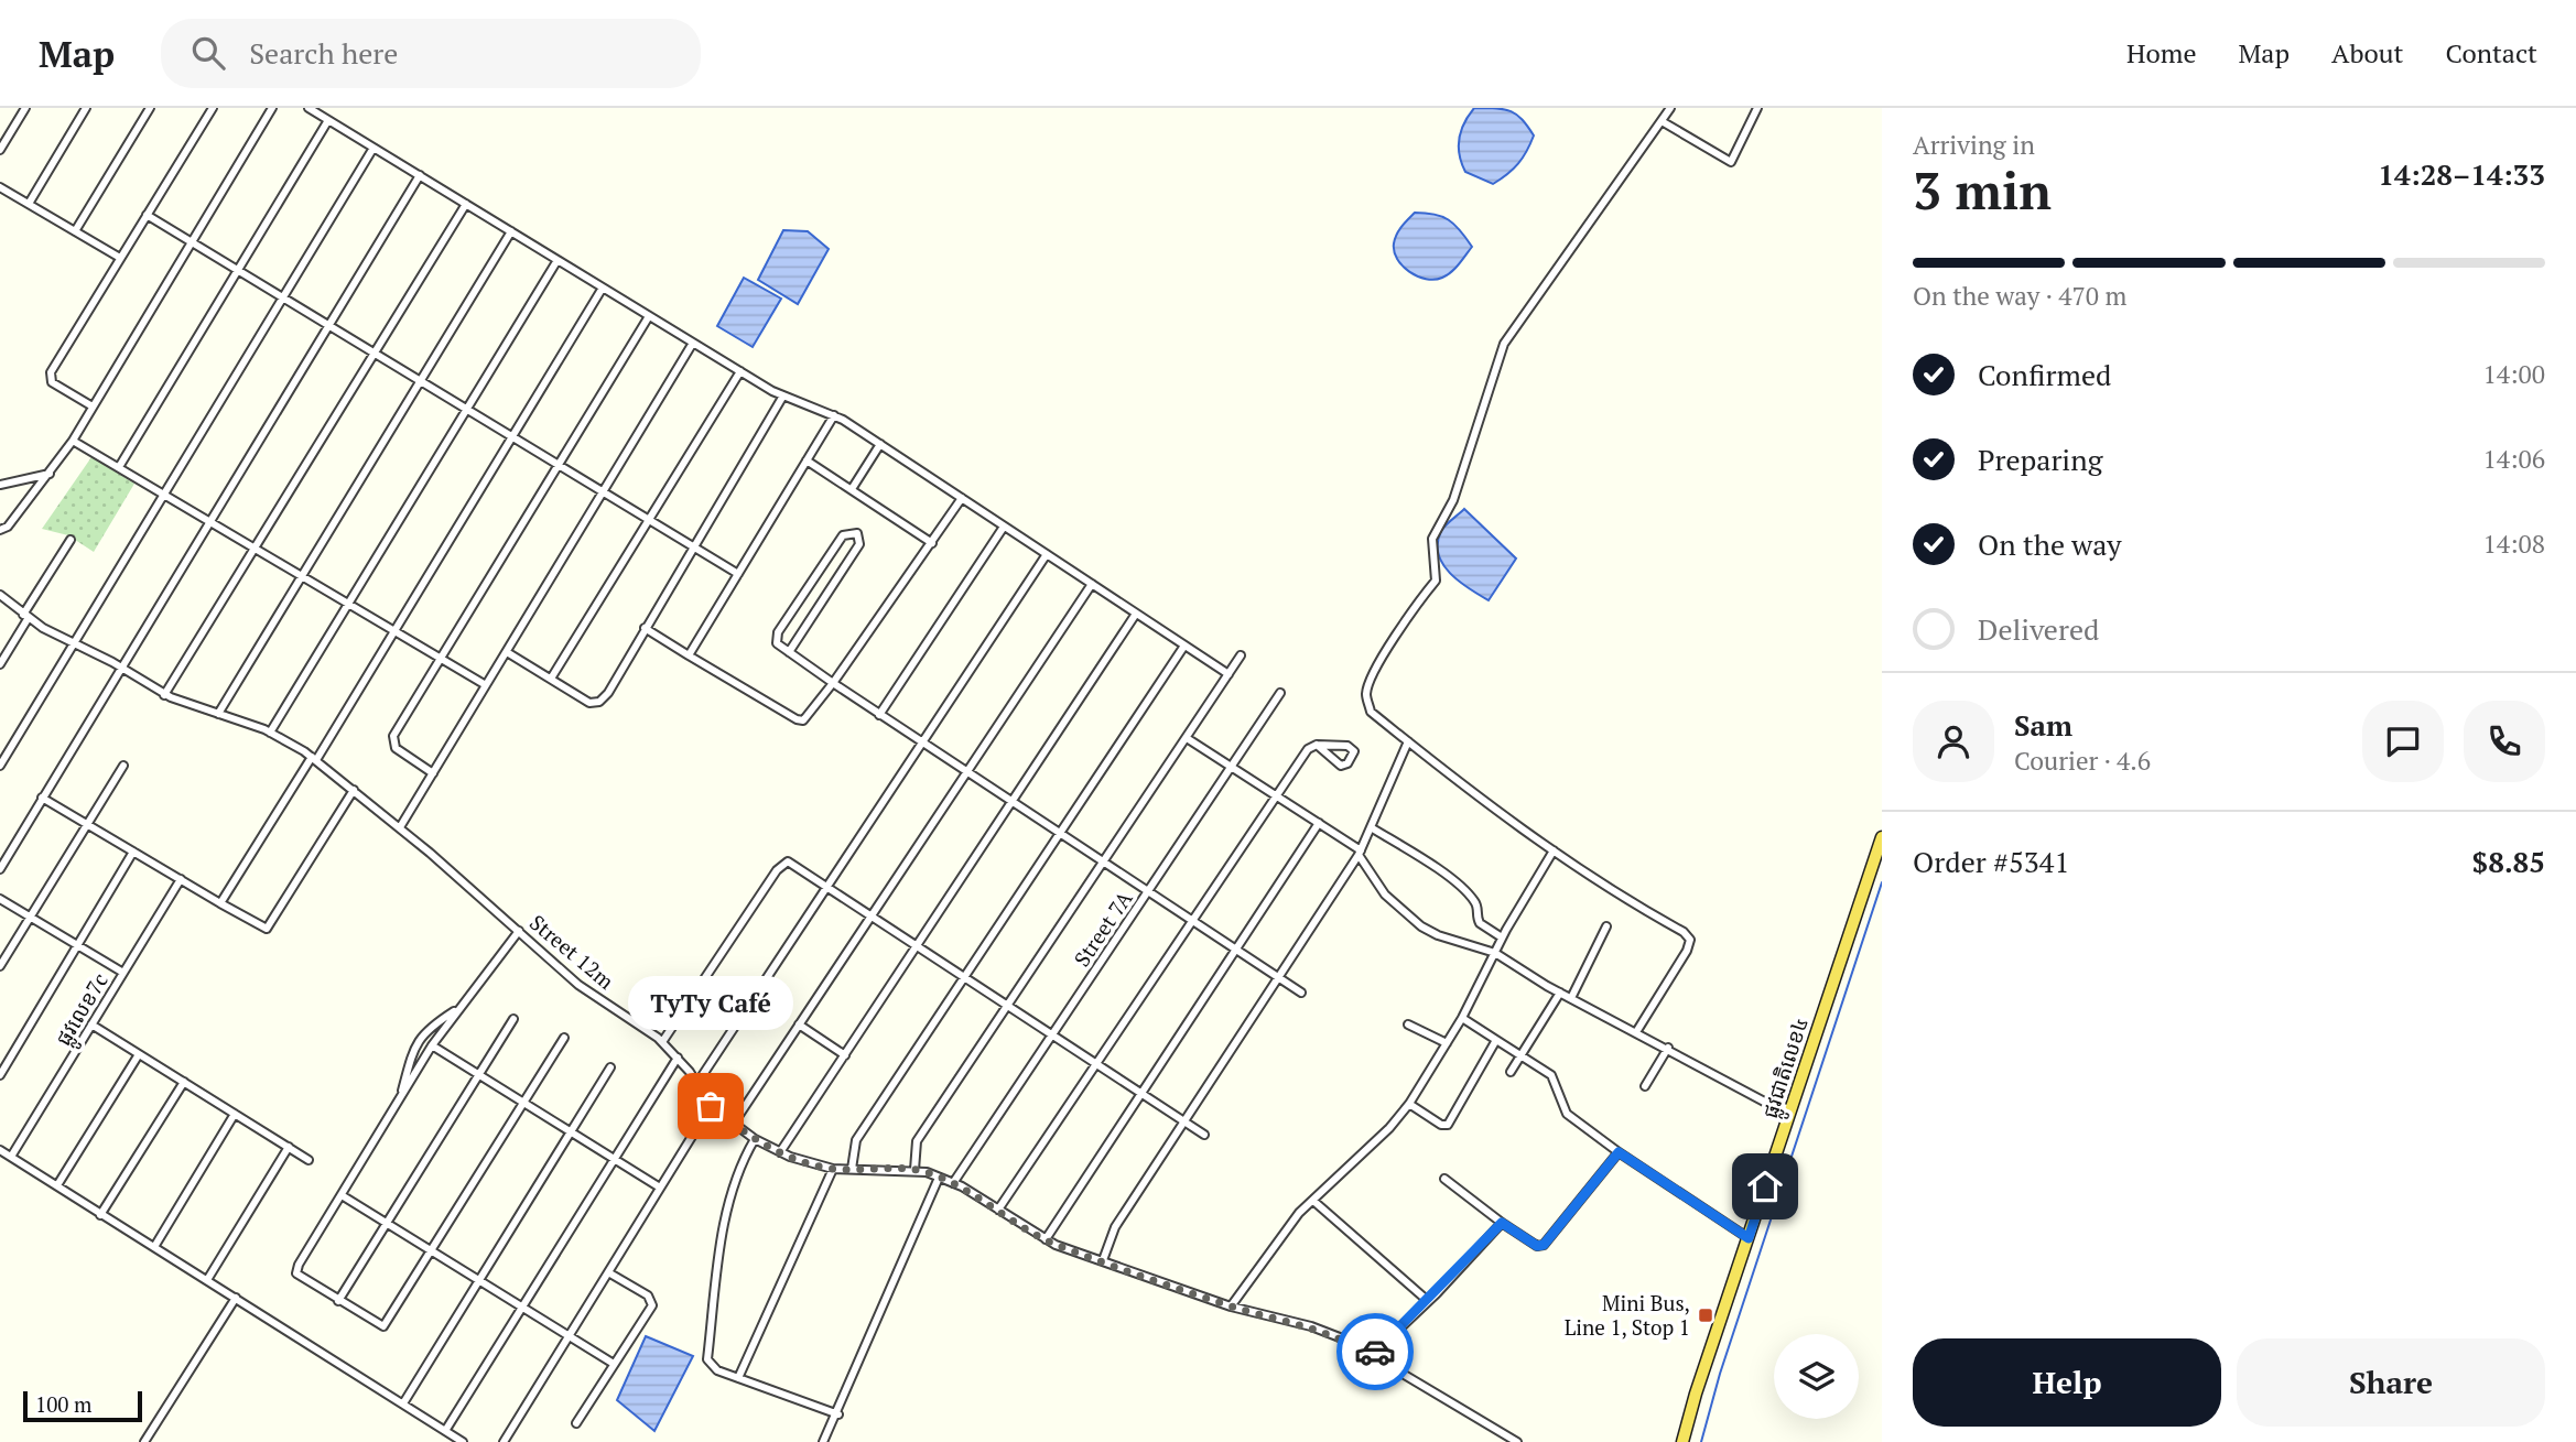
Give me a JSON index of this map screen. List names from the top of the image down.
{
  "streets": {
    "highway": ["ផ្លូវជាតិលេខ៤"],
    "street": ["Street 7A", "Street 12m", "ផ្លូវលេខ7c"]
  },
  "crossings": [
    ["Street 7A", "Street 12m"]
  ],
  "places": {
    "other": ["TyTy Café"],
    "transit": ["Mini Bus, Line 1, Stop 1"]
  },
  "scale_bar": "100 m",
  "page": {
    "header": "Map",
    "search": "Search here",
    "nav": [
      "Home",
      "Map",
      "About",
      "Contact"
    ],
    "heading": ["3 min", "Arriving in", "14:28–14:33"],
    "panel": [
      "Sam",
      "Courier · 4.6",
      "Order #5341",
      "$8.85"
    ],
    "bar": "On the way · 470 m",
    "list": [
      ["Confirmed", "14:00"],
      ["Preparing", "14:06"],
      ["On the way", "14:08"],
      "Delivered"
    ],
    "bubble": "TyTy Café",
    "buttons": ["Help", "Share"],
    "scale": "100 m"
  }
}
